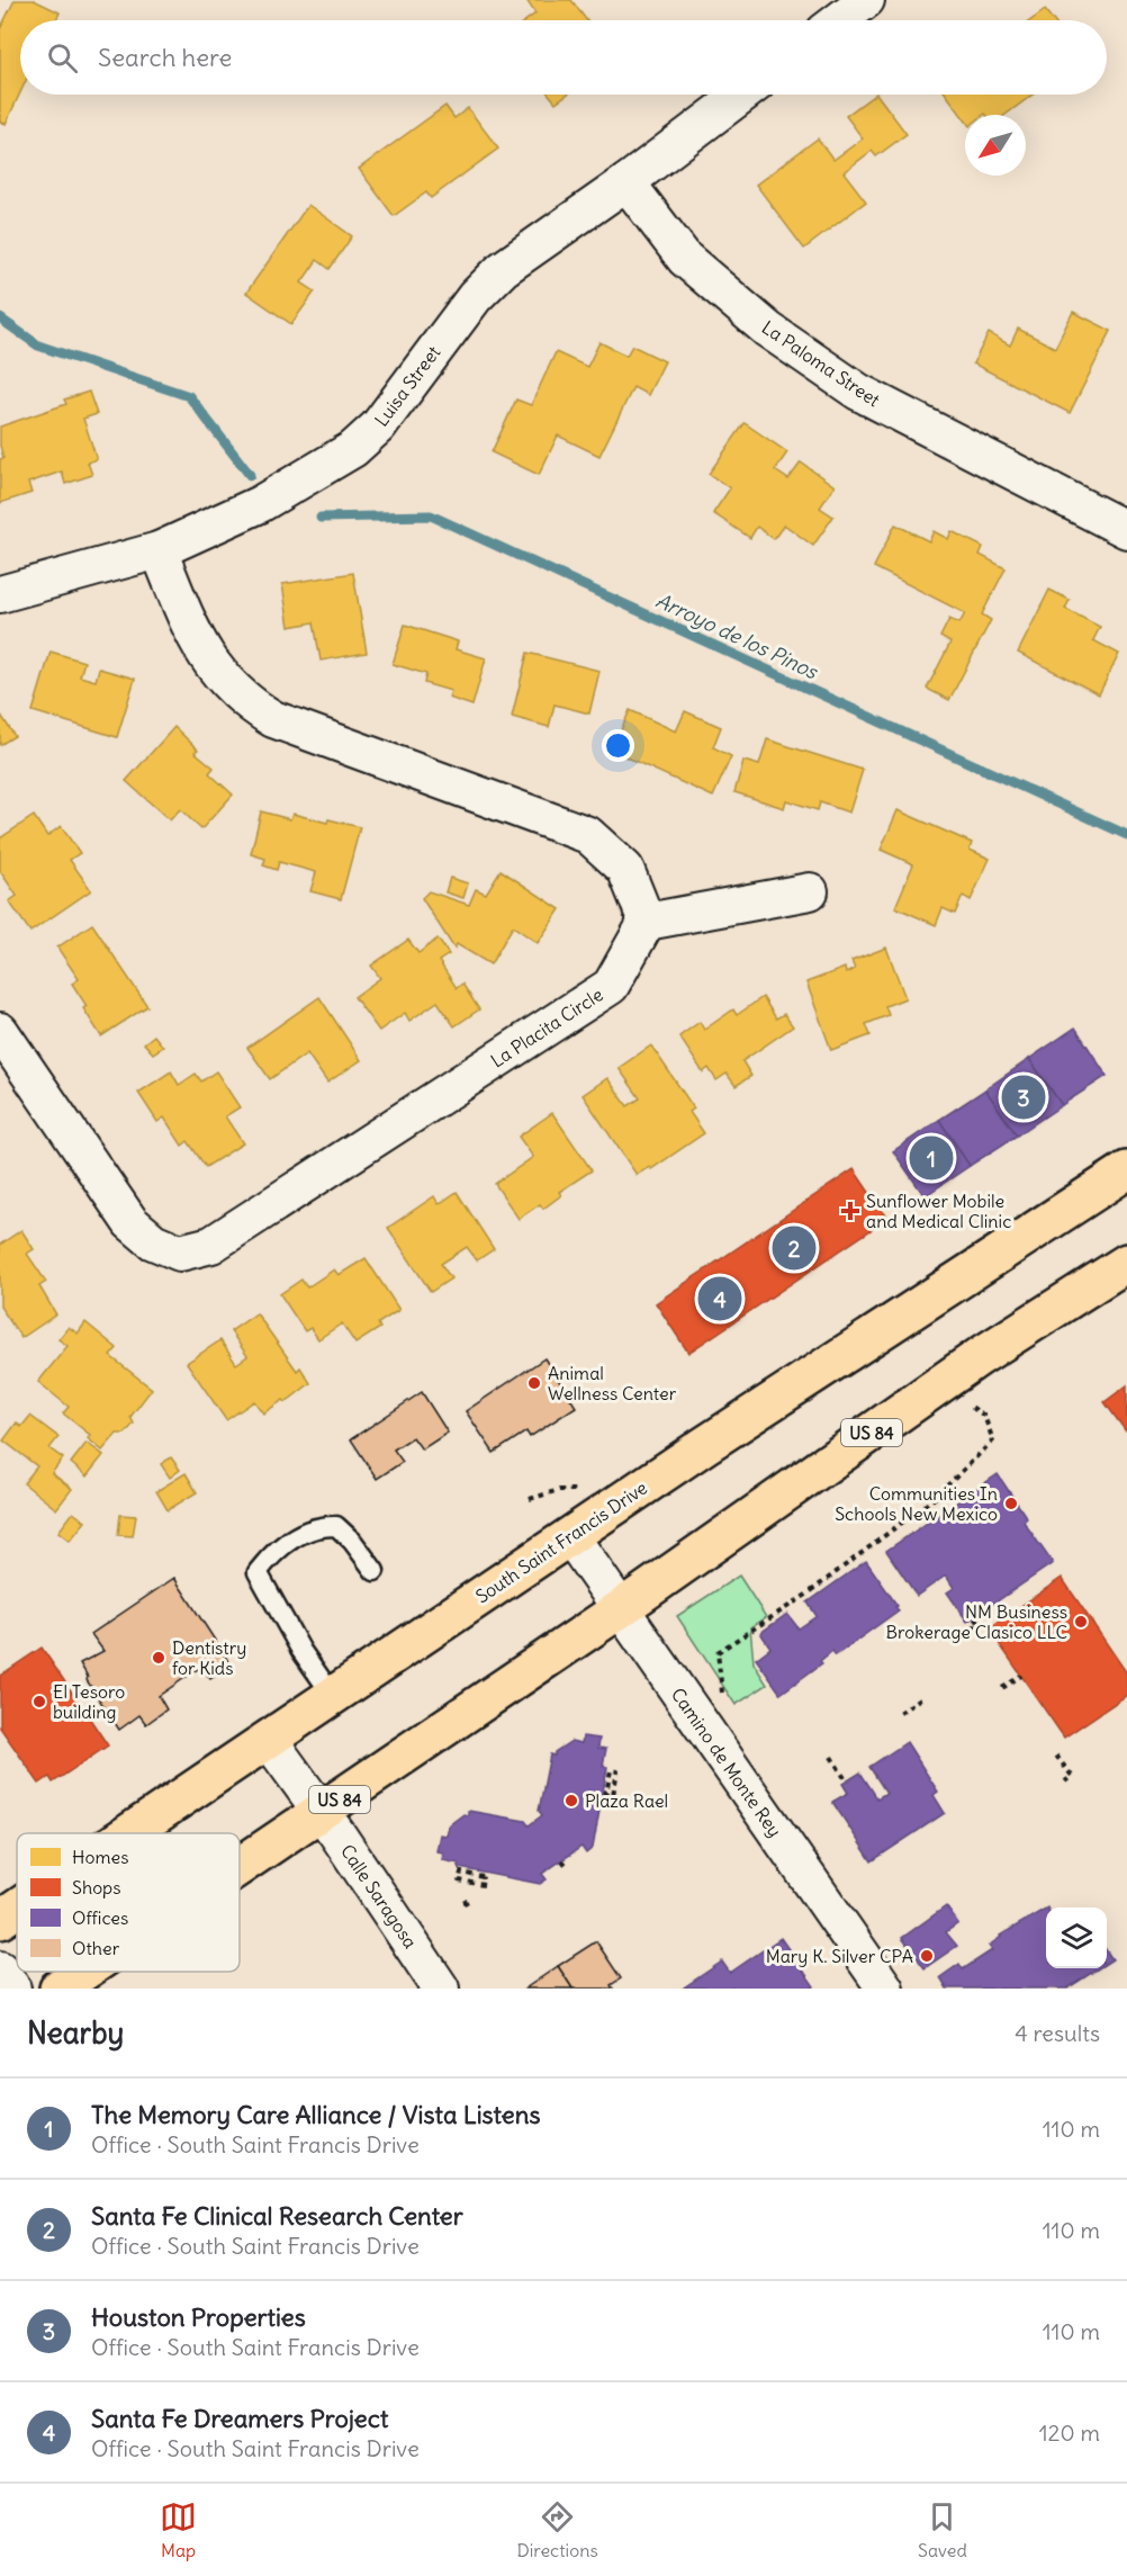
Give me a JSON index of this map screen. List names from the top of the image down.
{
  "streets": {
    "highway": ["US 84", "South Saint Francis Drive"],
    "street": [
      "La Paloma Street",
      "Luisa Street",
      "La Placita Circle",
      "Camino de Monte Rey",
      "Calle Saragosa"
    ]
  },
  "crossings": [
    ["La Paloma Street", "Luisa Street"],
    ["US 84", "Camino de Monte Rey"],
    ["US 84", "Calle Saragosa"],
    ["South Saint Francis Drive", "Camino de Monte Rey"],
    ["South Saint Francis Drive", "Calle Saragosa"]
  ],
  "water": ["Arroyo de los Pinos"],
  "places": {
    "health": ["Sunflower Mobile and Medical Clinic"],
    "other": [
      "Animal Wellness Center",
      "Communities In Schools New Mexico",
      "NM Business Brokerage Clasico LLC",
      "Dentistry for Kids",
      "El Tesoro building",
      "Plaza Rael",
      "Mary K. Silver CPA"
    ]
  },
  "legend": [
    "Homes",
    "Shops",
    "Offices",
    "Other"
  ],
  "north": "bottom left",
  "page": {
    "search": "Search here",
    "pins": [
      "3",
      "1",
      "2",
      "4"
    ],
    "heading": ["Nearby", "4 results"],
    "list": [
      {
        "mark": "1",
        "name": "The Memory Care Alliance / Vista Listens",
        "note": "Office · South Saint Francis Drive",
        "value": "110 m"
      },
      {
        "mark": "2",
        "name": "Santa Fe Clinical Research Center",
        "note": "Office · South Saint Francis Drive",
        "value": "110 m"
      },
      {
        "mark": "3",
        "name": "Houston Properties",
        "note": "Office · South Saint Francis Drive",
        "value": "110 m"
      },
      {
        "mark": "4",
        "name": "Santa Fe Dreamers Project",
        "note": "Office · South Saint Francis Drive",
        "value": "120 m"
      }
    ],
    "nav": ["Map", "Directions", "Saved"]
  }
}
